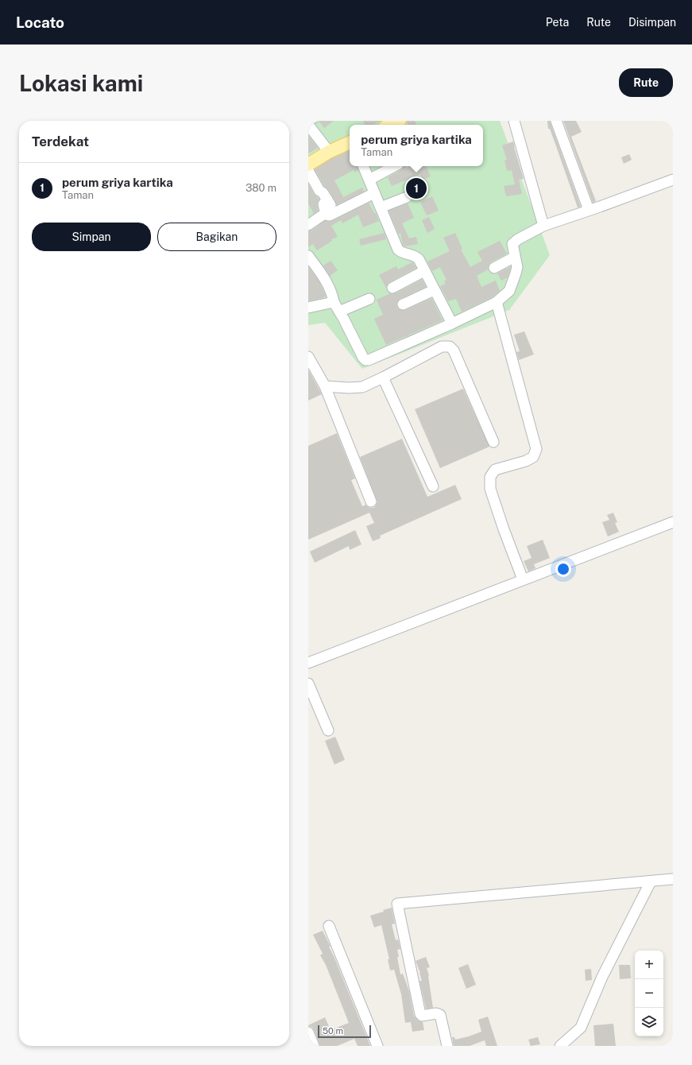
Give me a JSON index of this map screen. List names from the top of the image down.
{
  "scale_bar": "50 m",
  "page": {
    "header": "Locato",
    "nav": ["Peta", "Rute", "Disimpan"],
    "buttons": [
      "Rute",
      ["Simpan", "Bagikan"]
    ],
    "title": "Lokasi kami",
    "heading": "Terdekat",
    "popup": ["perum griya kartika", "Taman"],
    "list": [
      {
        "mark": "1",
        "name": "perum griya kartika",
        "note": "Taman",
        "value": "380 m"
      }
    ],
    "pins": "1",
    "map_buttons": ["+", "−"],
    "scale": "50 m"
  }
}
